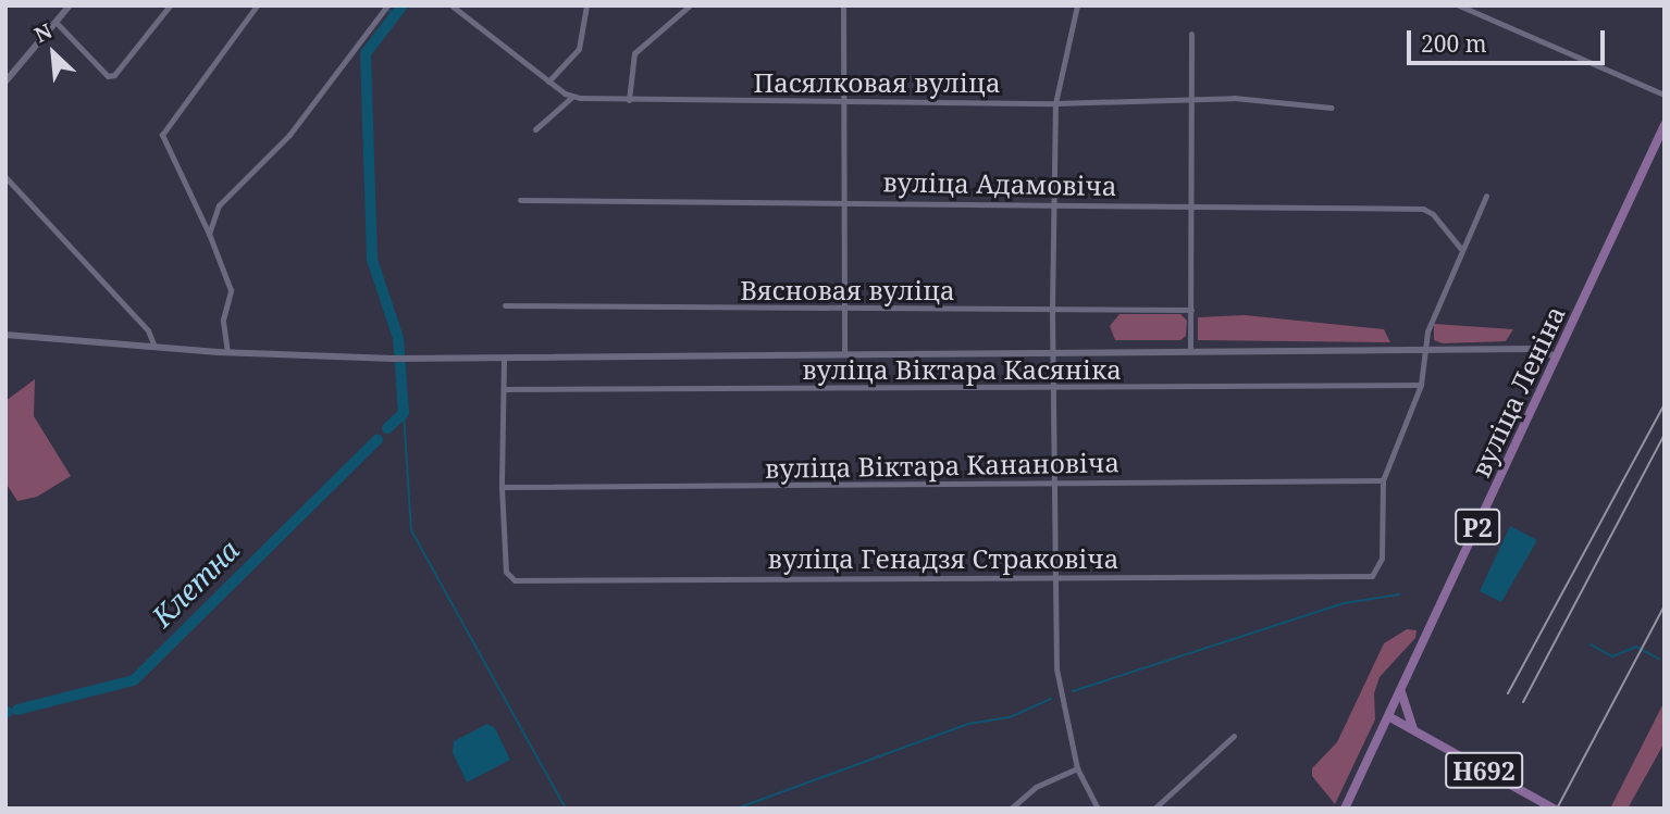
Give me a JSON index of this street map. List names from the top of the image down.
{
  "streets": {
    "main road": ["вуліца Леніна", "Р2", "Н692"],
    "street": [
      "Пасялковая вуліца",
      "вуліца Адамовіча",
      "Вясновая вуліца",
      "вуліца Віктара Касяніка",
      "вуліца Віктара Канановіча",
      "вуліца Генадзя Страковіча"
    ]
  },
  "crossings": [
    ["вуліца Леніна", "Р2"],
    ["вуліца Леніна", "Н692"],
    ["вуліца Віктара Канановіча", "вуліца Генадзя Страковіча"],
    ["Р2", "Н692"]
  ],
  "water": ["Клетна"],
  "scale_bar": "200 m",
  "north": "top left"
}
